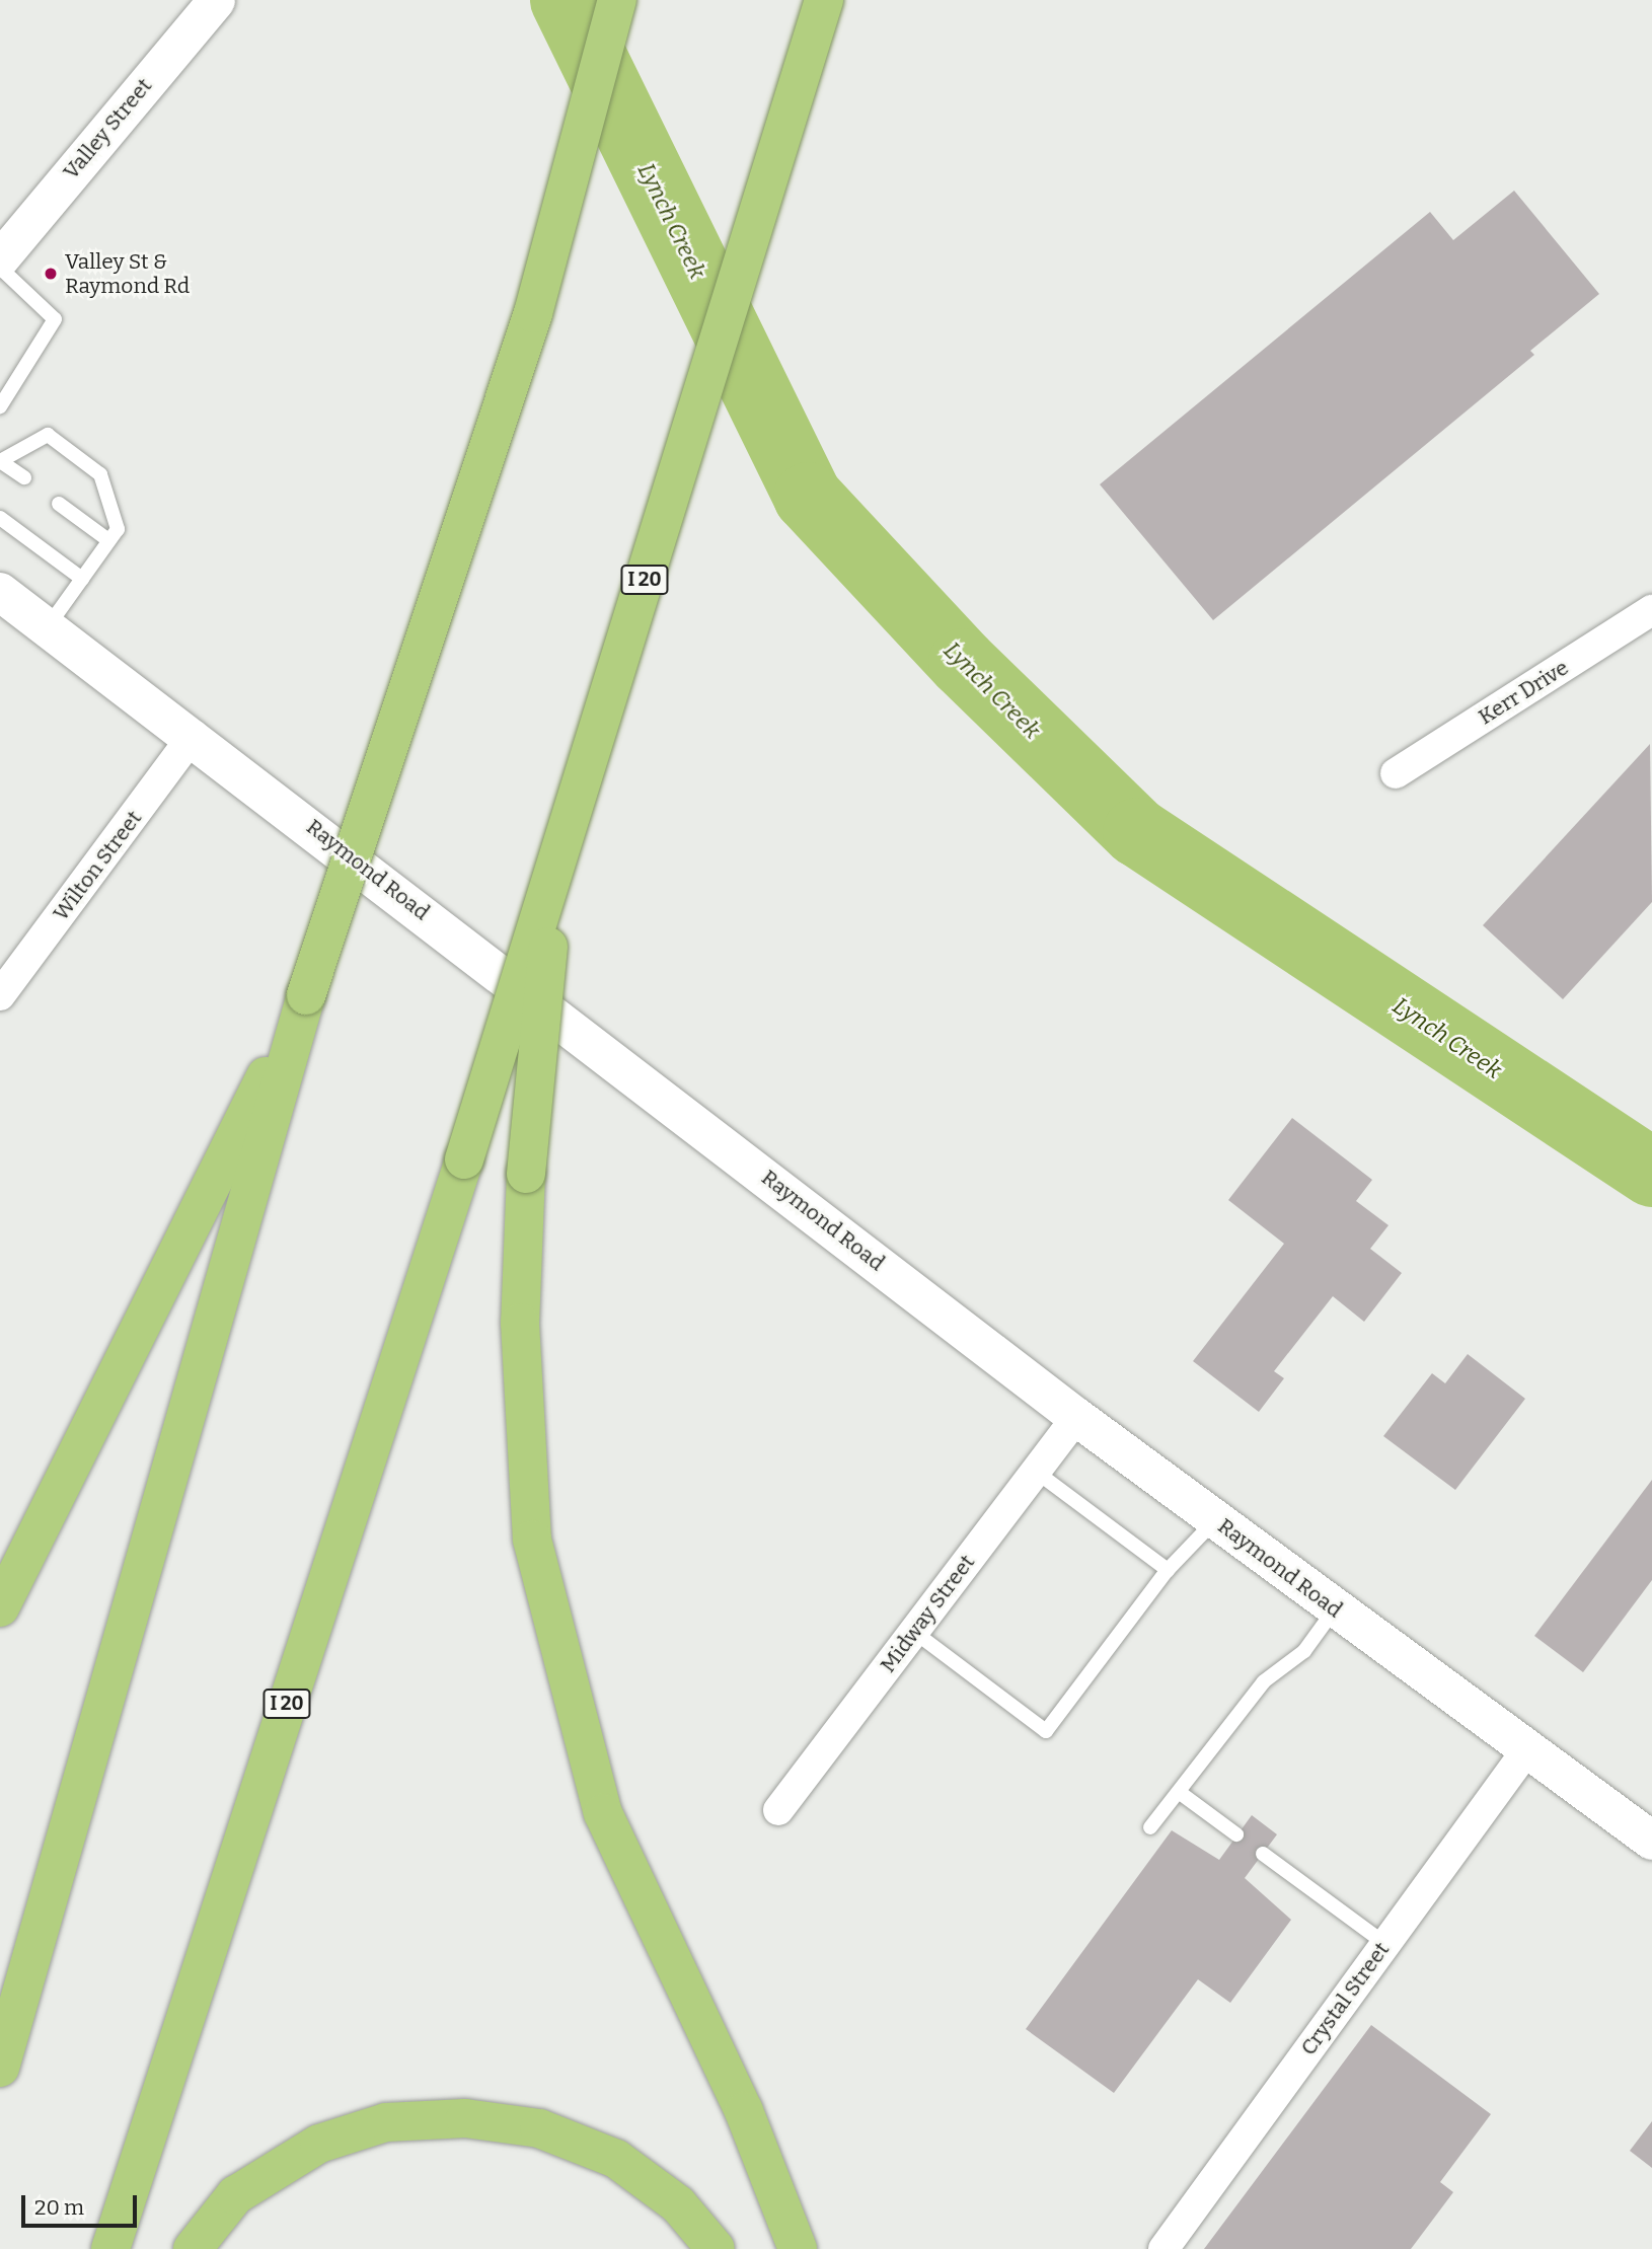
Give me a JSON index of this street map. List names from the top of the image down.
{
  "streets": {
    "highway": ["I 20"],
    "main road": ["Raymond Road"],
    "street": [
      "Valley Street",
      "Kerr Drive",
      "Wilton Street",
      "Midway Street",
      "Crystal Street"
    ]
  },
  "crossings": [
    ["Wilton Street", "Raymond Road"],
    ["Raymond Road", "Midway Street"],
    ["Raymond Road", "Crystal Street"]
  ],
  "water": ["Lynch Creek"],
  "places": ["Valley St & Raymond Rd"],
  "scale_bar": "20 m"
}
